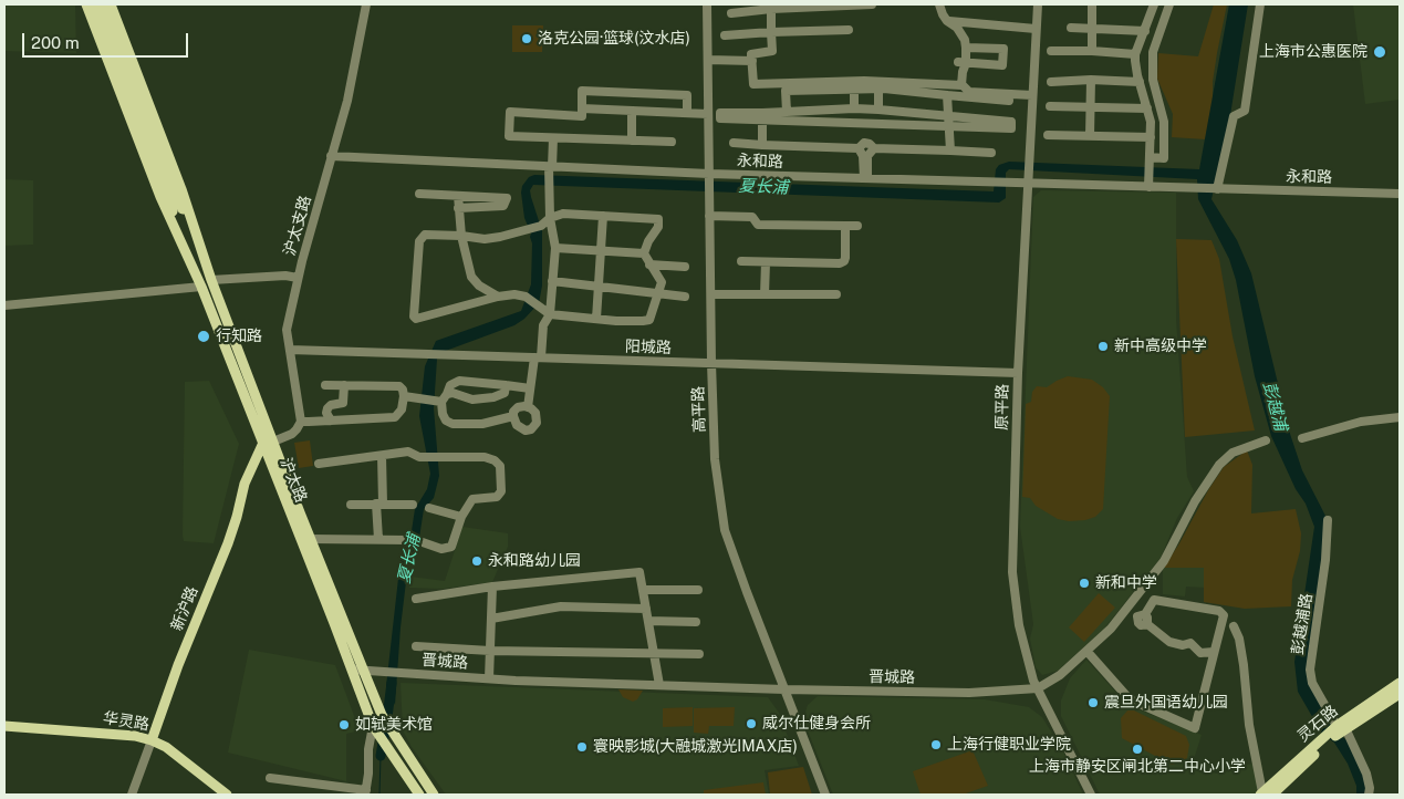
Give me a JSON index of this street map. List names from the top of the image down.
{
  "streets": {
    "main road": [
      "沪太路",
      "新沪路",
      "华灵路",
      "灵石路"
    ],
    "street": [
      "永和路",
      "沪太支路",
      "阳城路",
      "原平路",
      "高平路",
      "彭越浦路",
      "晋城路"
    ]
  },
  "crossings": [
    ["永和路", "沪太支路"],
    ["永和路", "原平路"],
    ["永和路", "高平路"],
    ["沪太支路", "阳城路"],
    ["阳城路", "原平路"],
    ["阳城路", "高平路"],
    ["原平路", "晋城路"],
    ["高平路", "晋城路"],
    ["沪太路", "新沪路"],
    ["沪太路", "晋城路"],
    ["新沪路", "华灵路"],
    ["彭越浦路", "灵石路"]
  ],
  "water": ["夏长浦", "彭越浦"],
  "places": [
    "洛克公园·篮球(汶水店)",
    "上海市公惠医院",
    "行知路",
    "新中高级中学",
    "永和路幼儿园",
    "新和中学",
    "震旦外国语幼儿园",
    "威尔仕健身会所",
    "如轼美术馆",
    "上海行健职业学院",
    "寰映影城(大融城激光IMAX店)",
    "上海市静安区闸北第二中心小学"
  ],
  "scale_bar": "200 m"
}
